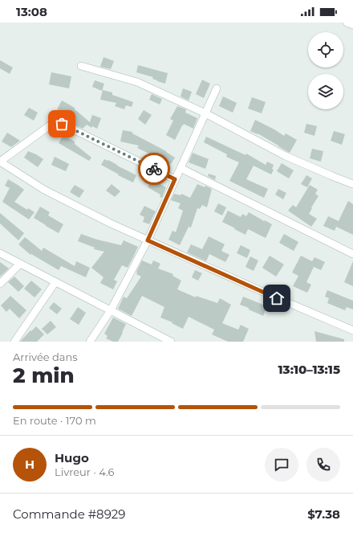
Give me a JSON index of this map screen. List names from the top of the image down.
{
  "page": {
    "status": "13:08",
    "heading": ["2 min", "Arrivée dans", "13:10–13:15"],
    "panel": [
      "Hugo",
      "Livreur · 4.6",
      "Commande #8929",
      "$7.38"
    ],
    "bar": "En route · 170 m",
    "round": "H"
  }
}
